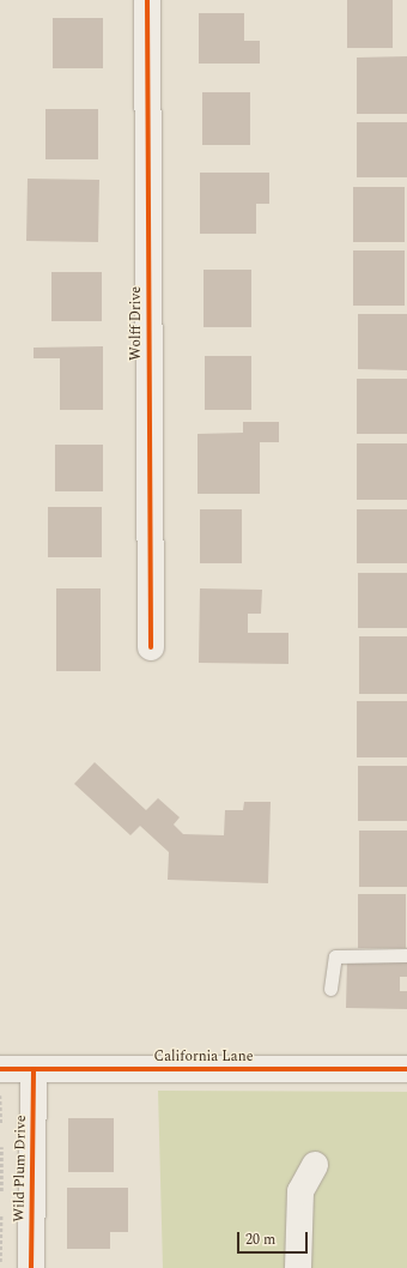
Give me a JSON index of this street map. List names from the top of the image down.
{
  "streets": {
    "street": ["Wolff Drive", "California Lane", "Wild Plum Drive"]
  },
  "crossings": [
    ["California Lane", "Wild Plum Drive"]
  ],
  "scale_bar": "20 m"
}
